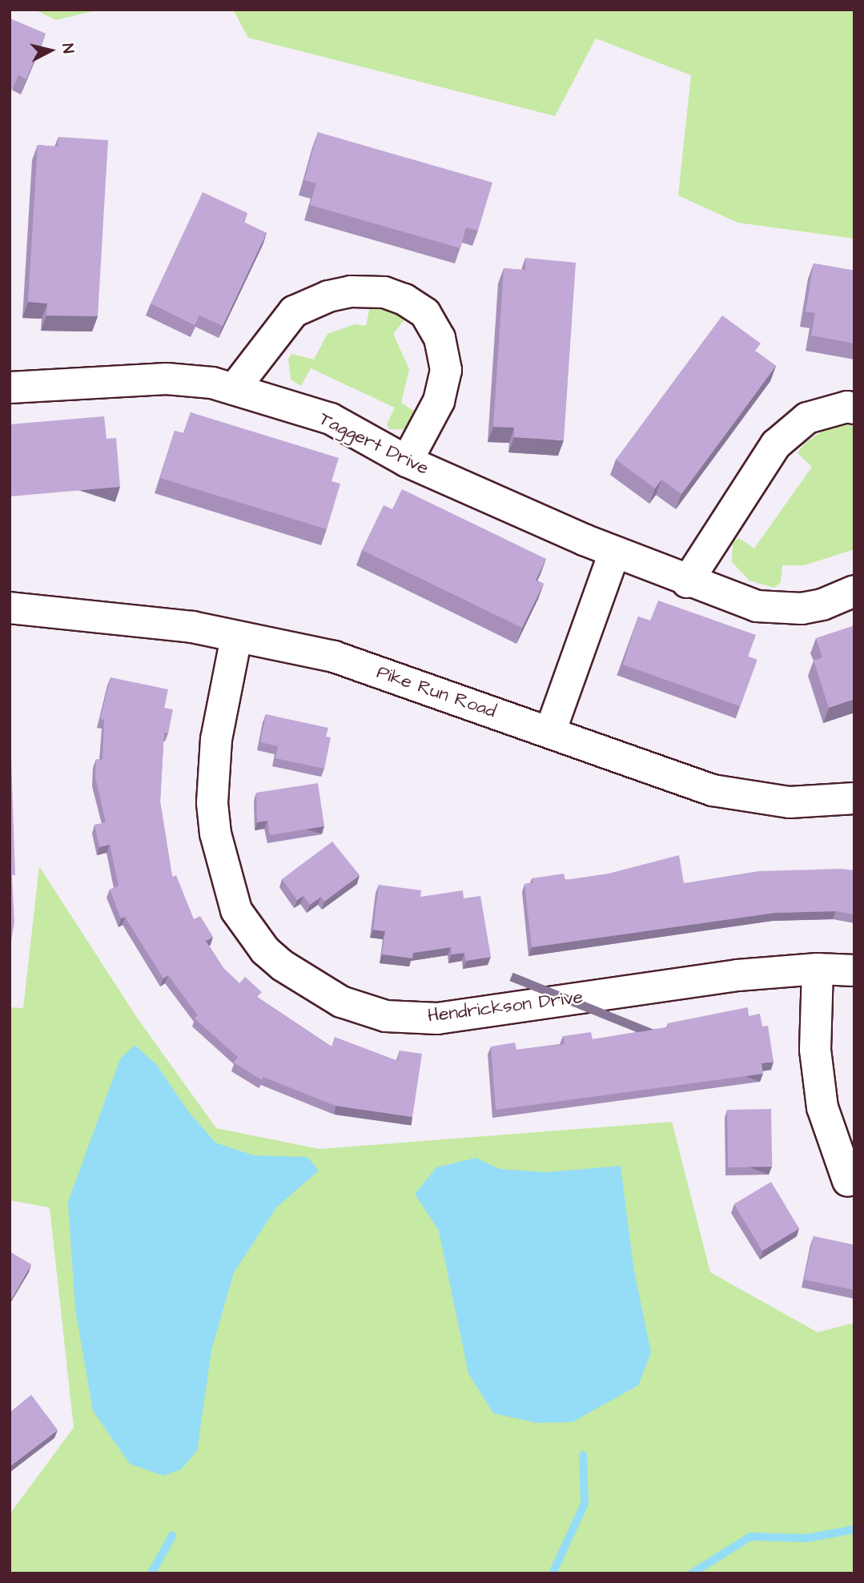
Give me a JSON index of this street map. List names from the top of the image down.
{
  "streets": {
    "street": ["Taggert Drive", "Pike Run Road", "Hendrickson Drive"]
  },
  "crossings": [
    ["Pike Run Road", "Hendrickson Drive"]
  ],
  "north": "right"
}
